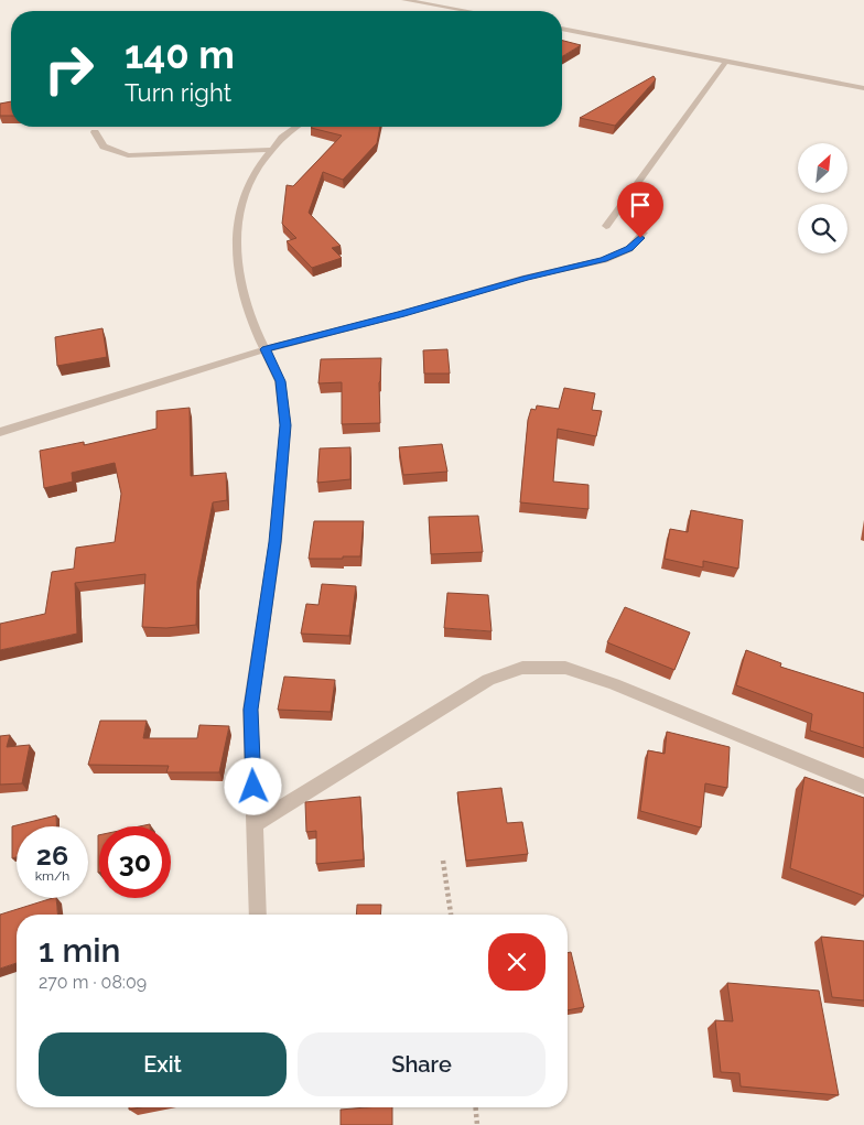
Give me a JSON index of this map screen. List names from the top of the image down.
{
  "north": "top right",
  "page": {
    "turn": ["140 m", "Turn right"],
    "speed": "26 km/h",
    "limit": "30",
    "heading": ["1 min", "270 m · 08:09"],
    "buttons": ["Exit", "Share"]
  }
}
